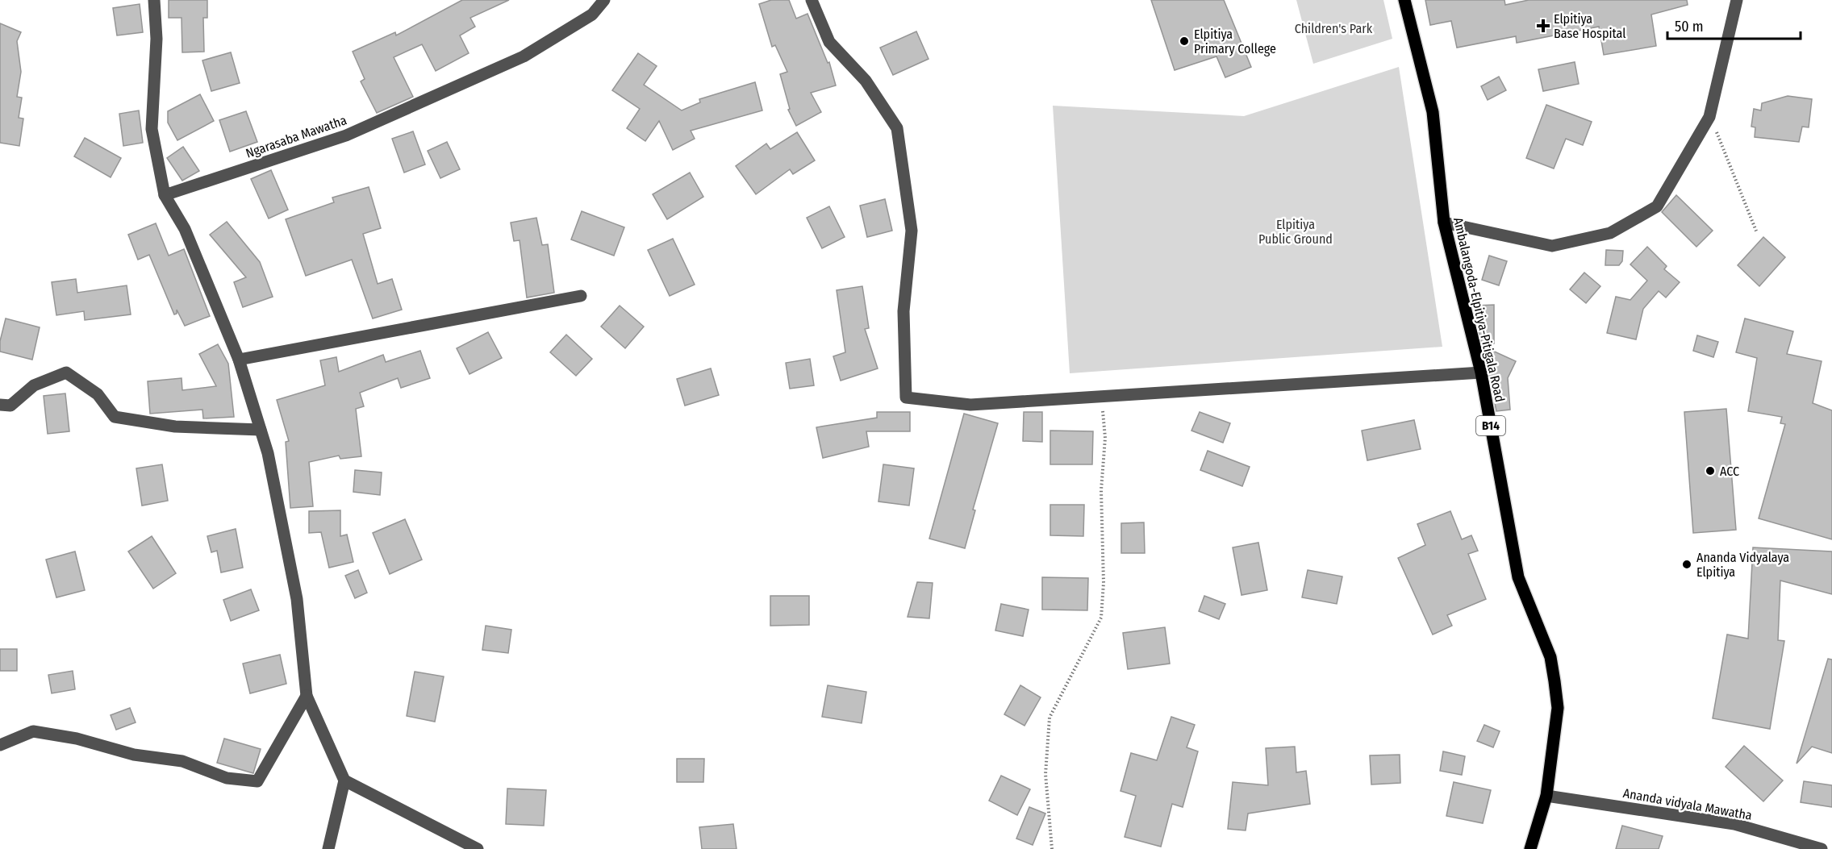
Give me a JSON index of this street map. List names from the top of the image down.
{
  "streets": {
    "main road": ["Ambalangoda-Elpitiya-Pitigala Road", "B14"],
    "street": ["Ngarasaba Mawatha", "Ananda vidyala Mawatha"]
  },
  "crossings": [
    ["Ambalangoda-Elpitiya-Pitigala Road", "Ananda vidyala Mawatha"]
  ],
  "parks": ["Children's Park", "Elpitiya Public Ground"],
  "places": {
    "health": ["Elpitiya Base Hospital"],
    "other": ["Elpitiya Primary College", "ACC", "Ananda Vidyalaya Elpitiya"]
  },
  "scale_bar": "50 m"
}
